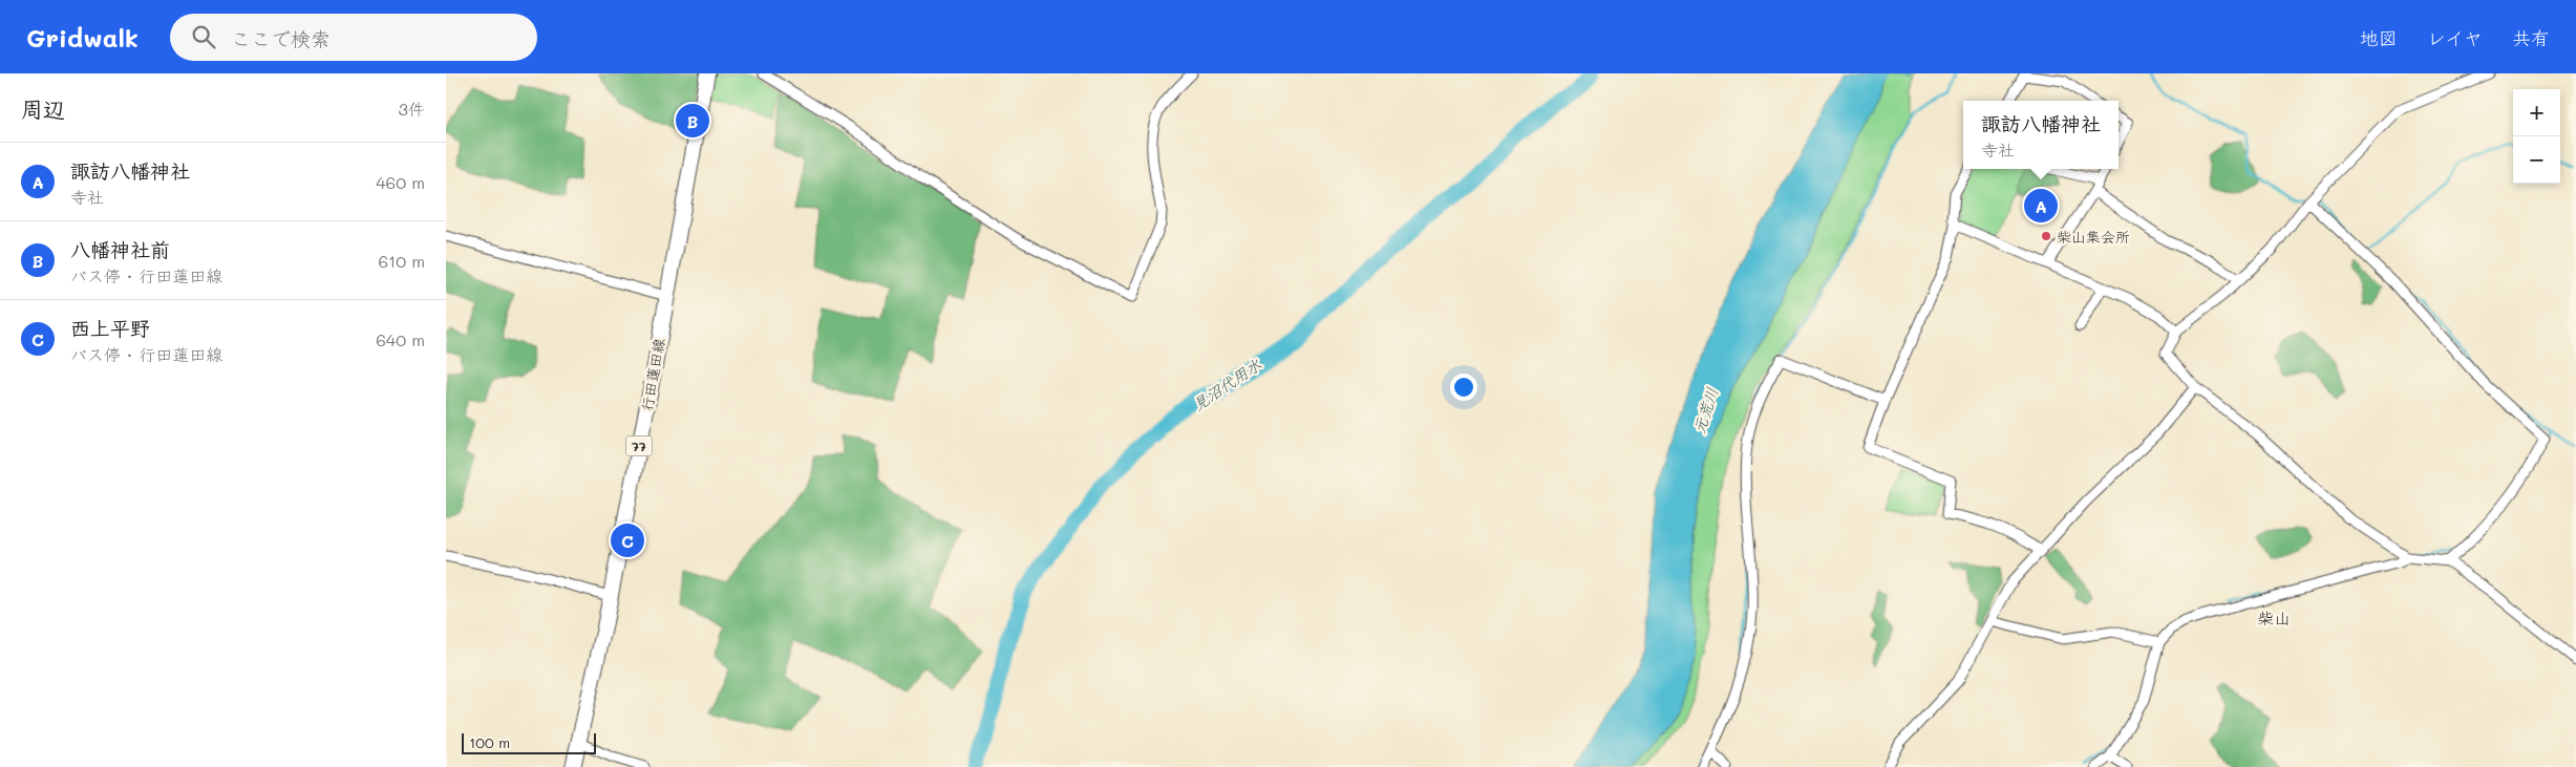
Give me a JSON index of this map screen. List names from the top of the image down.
{
  "streets": {
    "main road": ["行田蓮田線", "77"]
  },
  "districts": ["柴山"],
  "water": ["見沼代用水", "元荒川"],
  "places": ["柴山集会所"],
  "scale_bar": "100 m",
  "page": {
    "header": "Gridwalk",
    "search": "ここで検索",
    "nav": ["地図", "レイヤ", "共有"],
    "heading": ["周辺", "3件"],
    "map_buttons": ["+", "−"],
    "popup": ["諏訪八幡神社", "寺社"],
    "pins": ["B", "A", "C"],
    "list": [
      {
        "mark": "A",
        "name": "諏訪八幡神社",
        "note": "寺社",
        "value": "460 m"
      },
      {
        "mark": "B",
        "name": "八幡神社前",
        "note": "バス停 · 行田蓮田線",
        "value": "610 m"
      },
      {
        "mark": "C",
        "name": "西上平野",
        "note": "バス停 · 行田蓮田線",
        "value": "640 m"
      }
    ],
    "scale": "100 m"
  }
}
